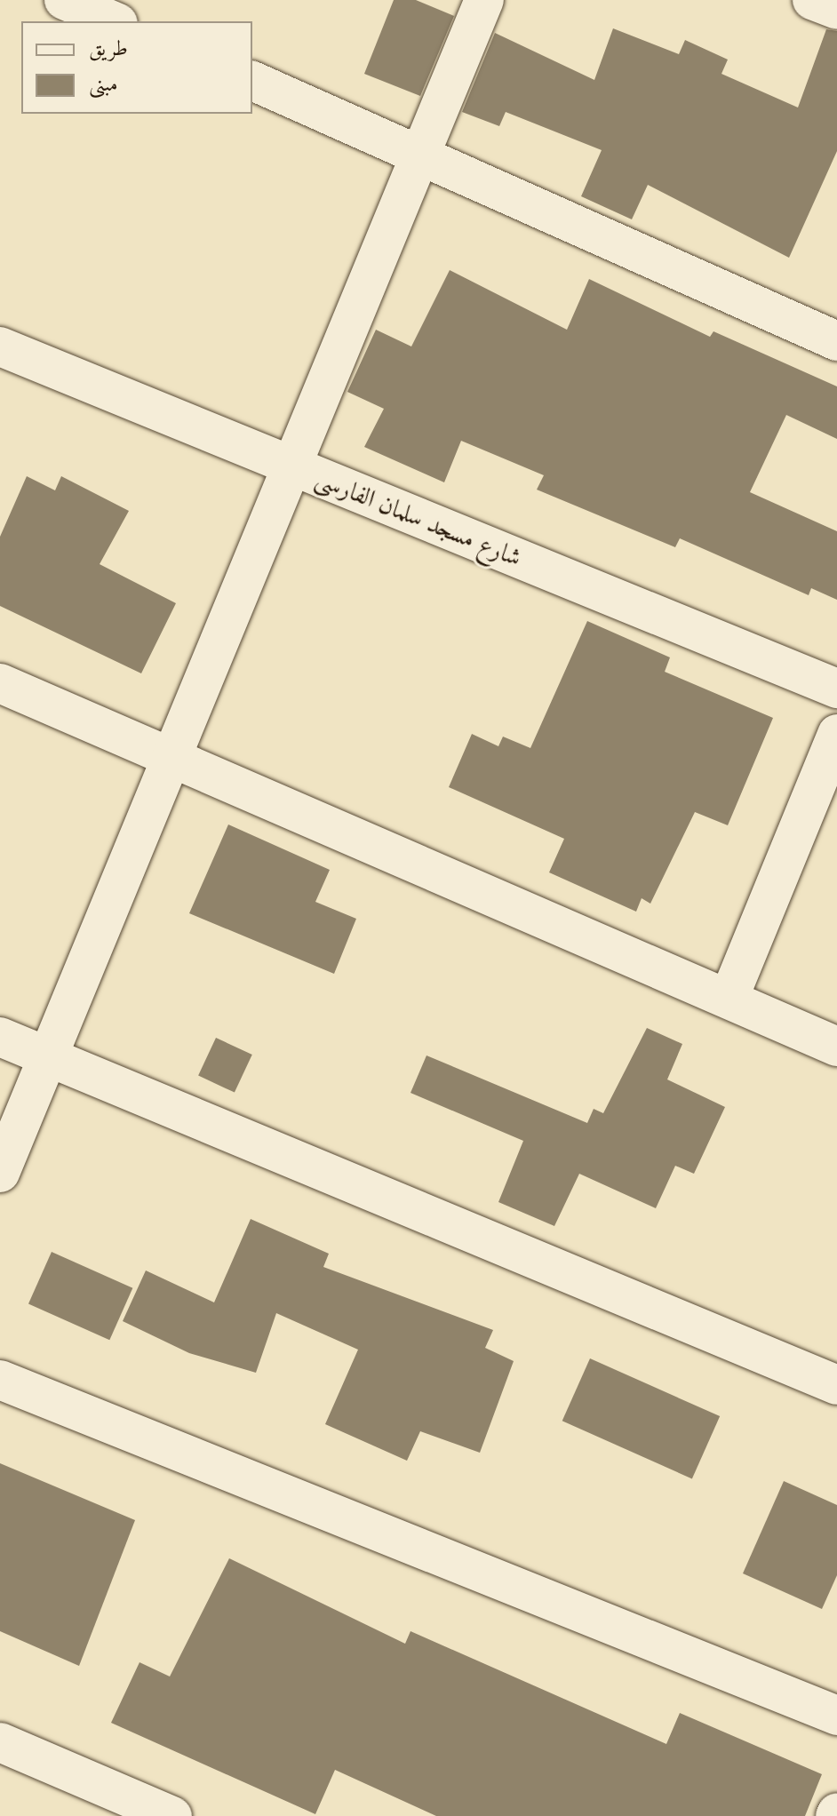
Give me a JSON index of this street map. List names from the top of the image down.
{
  "streets": {
    "street": ["شارع مسجد سلمان الفارسى"]
  },
  "legend": ["طريق", "مبنى"]
}
